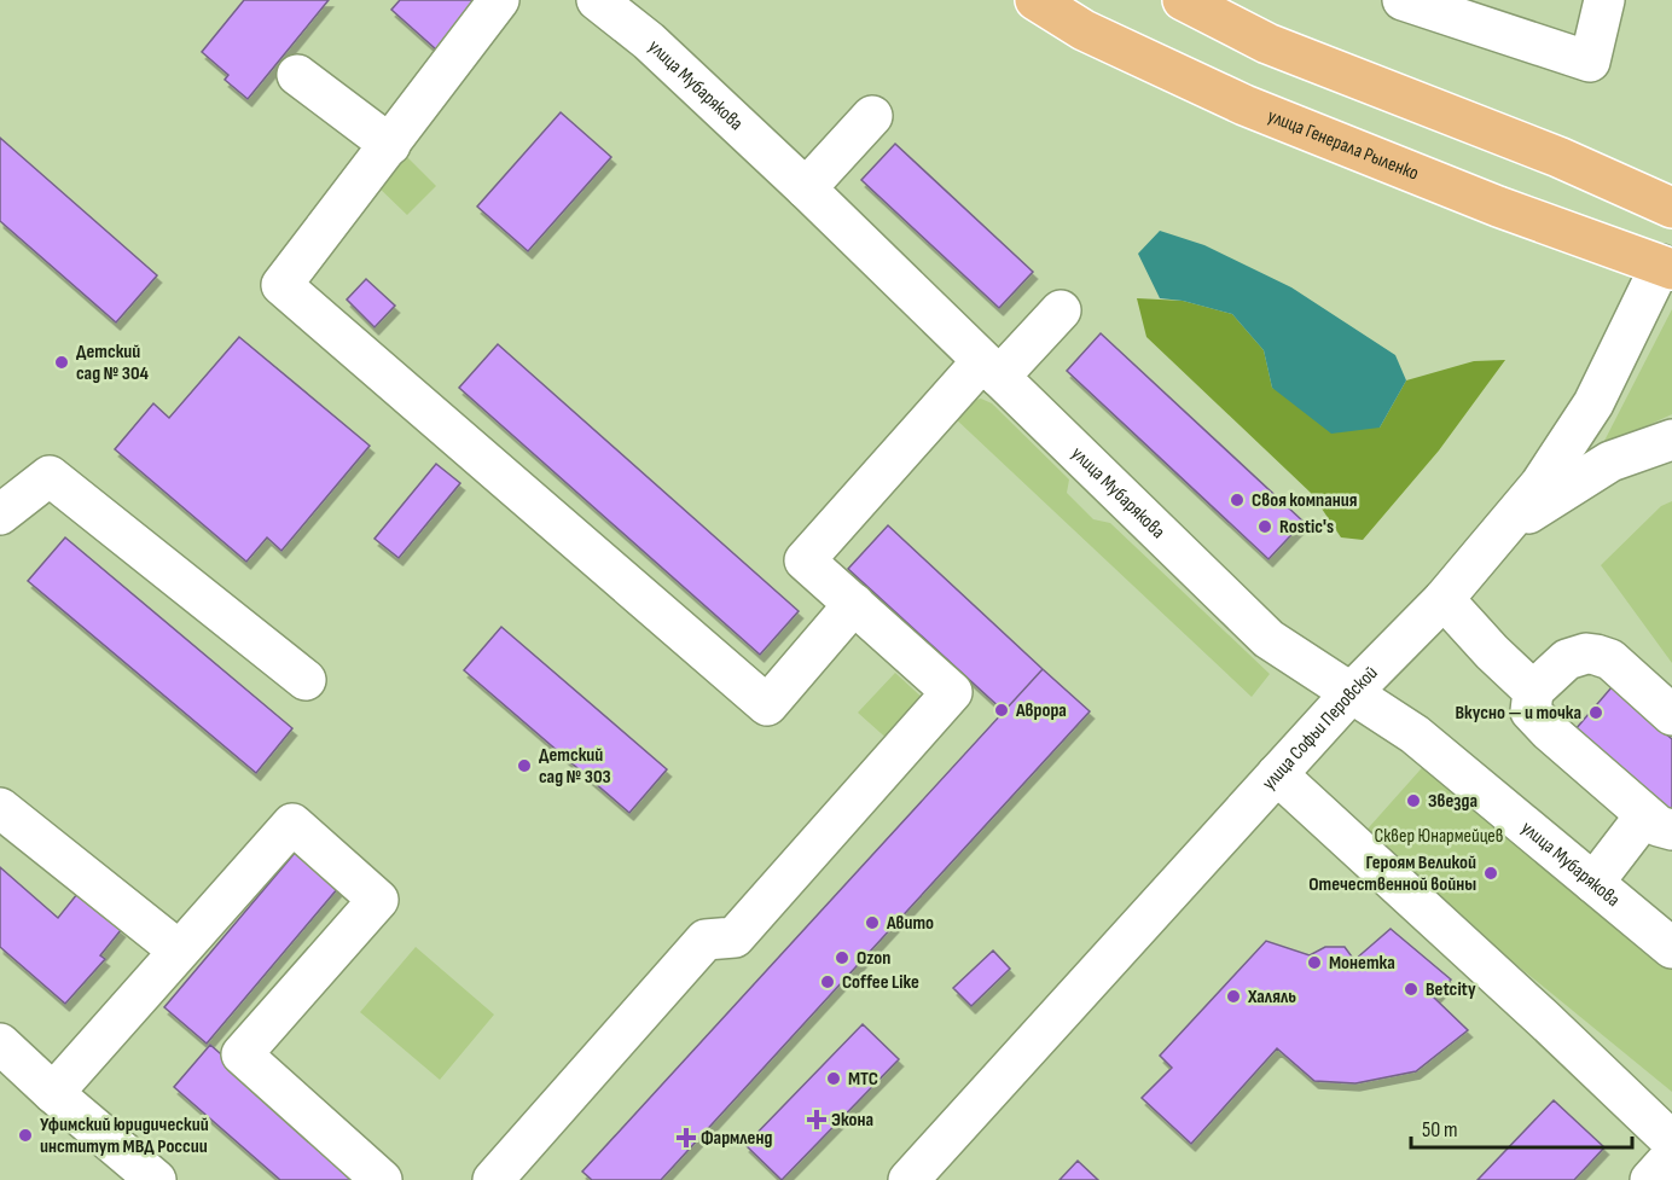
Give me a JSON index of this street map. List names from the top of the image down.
{
  "streets": {
    "main road": ["улица Генерала Рыленко"],
    "street": ["улица Мубарякова", "улица Софьи Перовской"]
  },
  "crossings": [
    ["улица Мубарякова", "улица Софьи Перовской"],
    ["улица Генерала Рыленко", "улица Софьи Перовской"]
  ],
  "parks": ["Сквер Юнармейцев"],
  "places": {
    "other": [
      "Детский сад № 304",
      "Своя компания",
      "Rostic's",
      "Аврора",
      "Вкусно — и точка",
      "Детский сад № 303",
      "Звезда",
      "Героям Великой Отечественной войны",
      "Авито",
      "Ozon",
      "Монетка",
      "Coffee Like",
      "Betcity",
      "Халяль",
      "МТС",
      "Уфимский юридический институт МВД России"
    ],
    "health": ["Экона", "Фармленд"]
  },
  "scale_bar": "50 m"
}
